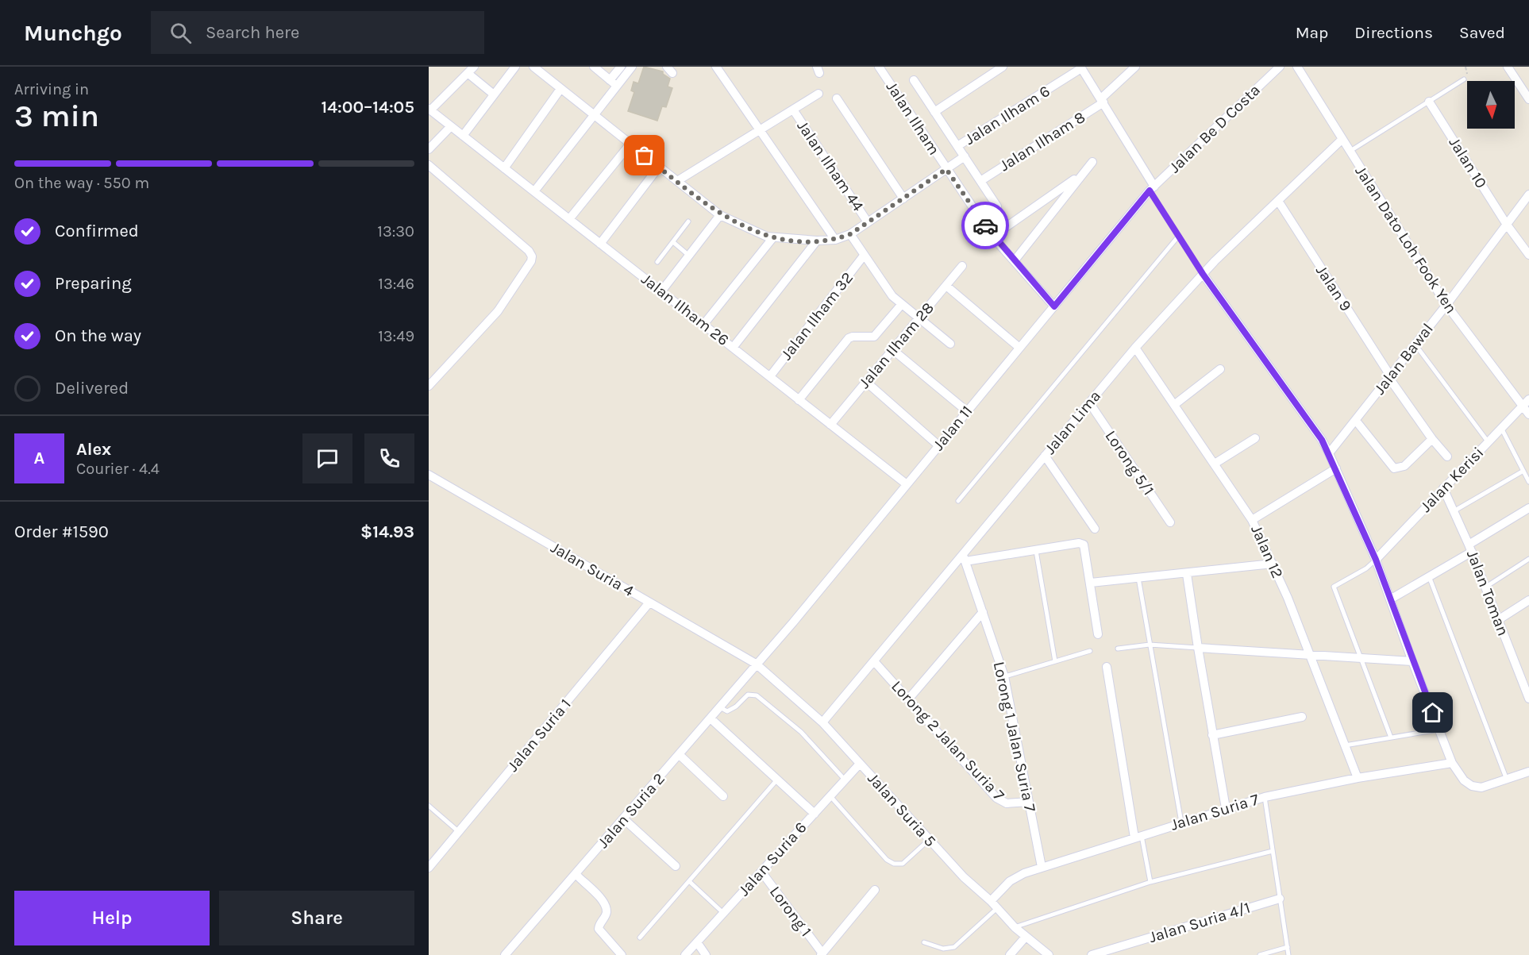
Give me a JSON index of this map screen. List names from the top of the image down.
{
  "streets": {
    "street": [
      "Jalan Ilham 6",
      "Jalan Ilham",
      "Jalan Be D Costa",
      "Jalan Ilham 8",
      "Jalan 10",
      "Jalan Ilham 44",
      "Jalan Dato Loh Fook Yen",
      "Jalan 9",
      "Jalan Ilham 26",
      "Jalan Ilham 32",
      "Jalan Ilham 28",
      "Jalan Bawal",
      "Jalan Lima",
      "Jalan 11",
      "Lorong 5/1",
      "Jalan Kerisi",
      "Jalan 12",
      "Jalan Suria 4",
      "Jalan Toman",
      "Jalan Suria 1",
      "Lorong 1 Jalan Suria 7",
      "Lorong 2 Jalan Suria 7",
      "Jalan Suria 5",
      "Jalan Suria 2",
      "Jalan Suria 7",
      "Jalan Suria 6",
      "Lorong 1",
      "Jalan Suria 4/1"
    ]
  },
  "crossings": [
    ["Jalan Ilham", "Jalan Ilham 44"],
    ["Jalan Ilham", "Jalan 11"],
    ["Jalan Be D Costa", "Jalan 11"],
    ["Jalan 10", "Jalan Bawal"],
    ["Jalan Dato Loh Fook Yen", "Jalan Bawal"],
    ["Jalan Dato Loh Fook Yen", "Jalan Lima"],
    ["Jalan Dato Loh Fook Yen", "Jalan Kerisi"],
    ["Jalan 9", "Jalan Bawal"],
    ["Jalan 9", "Jalan Lima"],
    ["Jalan Ilham 26", "Jalan Ilham 32"],
    ["Jalan Ilham 26", "Jalan Ilham 28"],
    ["Jalan Ilham 26", "Jalan 11"],
    ["Jalan Lima", "Lorong 5/1"],
    ["Jalan Lima", "Jalan 12"],
    ["Jalan Lima", "Lorong 1 Jalan Suria 7"],
    ["Jalan Lima", "Lorong 2 Jalan Suria 7"],
    ["Jalan Lima", "Jalan Suria 5"],
    ["Jalan 11", "Jalan Suria 4"],
    ["Jalan 11", "Jalan Suria 5"],
    ["Jalan 11", "Jalan Suria 2"],
    ["Jalan Kerisi", "Jalan Toman"],
    ["Jalan 12", "Jalan Suria 7"],
    ["Jalan Suria 4", "Jalan Suria 1"],
    ["Jalan Suria 4", "Jalan Suria 5"],
    ["Jalan Suria 4", "Jalan Suria 2"],
    ["Lorong 1 Jalan Suria 7", "Lorong 2 Jalan Suria 7"],
    ["Lorong 1 Jalan Suria 7", "Jalan Suria 7"],
    ["Jalan Suria 5", "Jalan Suria 2"],
    ["Jalan Suria 5", "Jalan Suria 7"],
    ["Jalan Suria 5", "Jalan Suria 6"],
    ["Jalan Suria 6", "Lorong 1"]
  ],
  "north": "bottom",
  "page": {
    "header": "Munchgo",
    "search": "Search here",
    "nav": ["Map", "Directions", "Saved"],
    "heading": ["3 min", "Arriving in", "14:00–14:05"],
    "panel": [
      "Alex",
      "Courier · 4.4",
      "Order #1590",
      "$14.93"
    ],
    "bar": "On the way · 550 m",
    "list": [
      ["Confirmed", "13:30"],
      ["Preparing", "13:46"],
      ["On the way", "13:49"],
      "Delivered"
    ],
    "round": "A",
    "buttons": ["Help", "Share"]
  }
}
